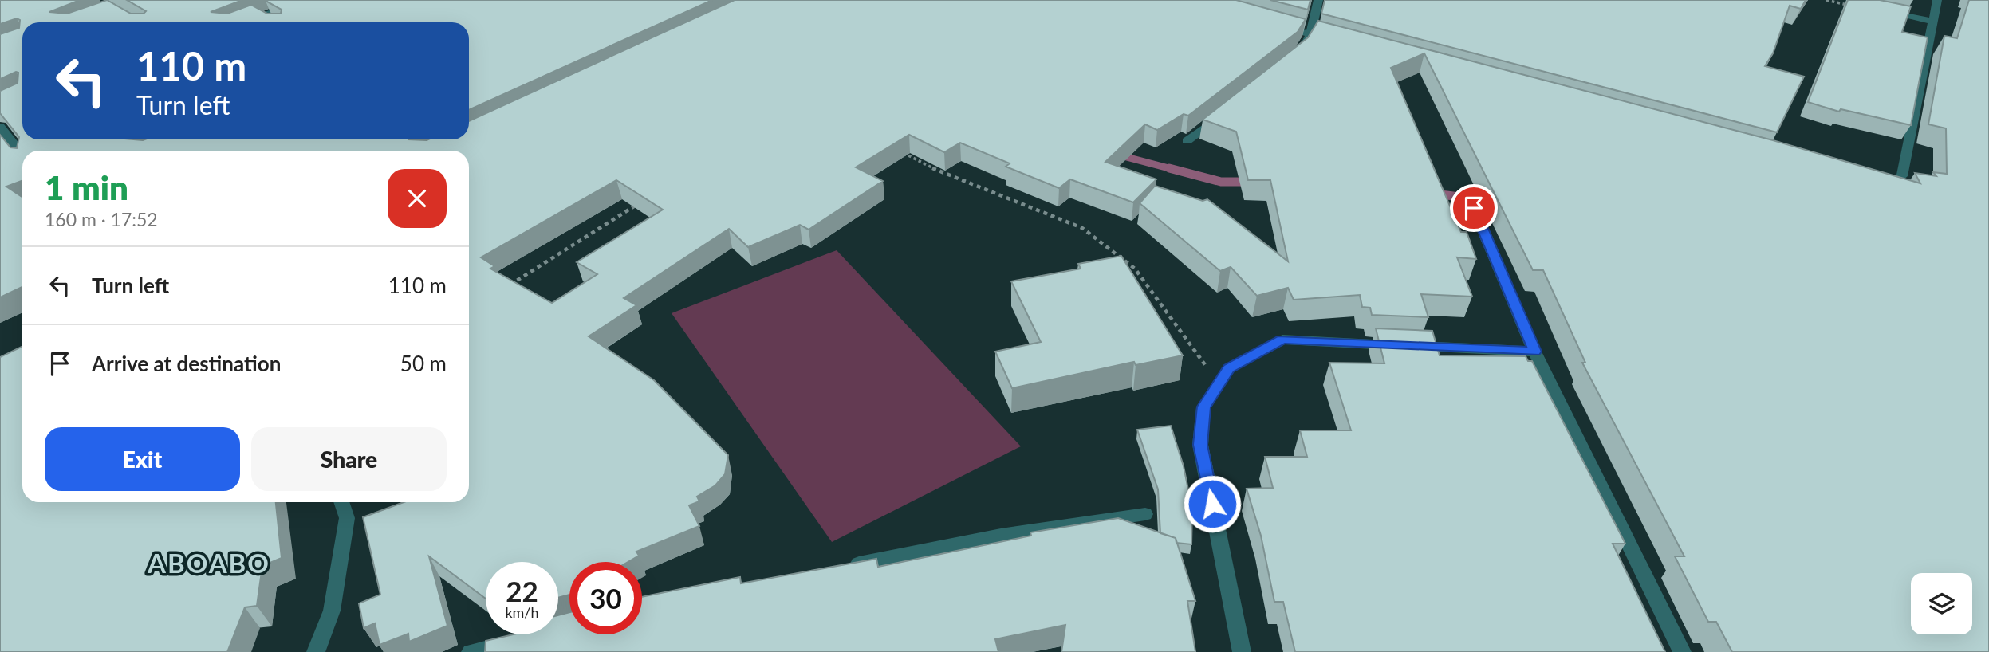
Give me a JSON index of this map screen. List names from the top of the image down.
{
  "districts": ["ABOABO"],
  "page": {
    "turn": ["110 m", "Turn left"],
    "heading": ["1 min", "160 m · 17:52"],
    "list": [
      {
        "name": "Turn left",
        "value": "110 m"
      },
      {
        "name": "Arrive at destination",
        "value": "50 m"
      }
    ],
    "buttons": ["Exit", "Share"],
    "speed": "22 km/h",
    "limit": "30"
  }
}
